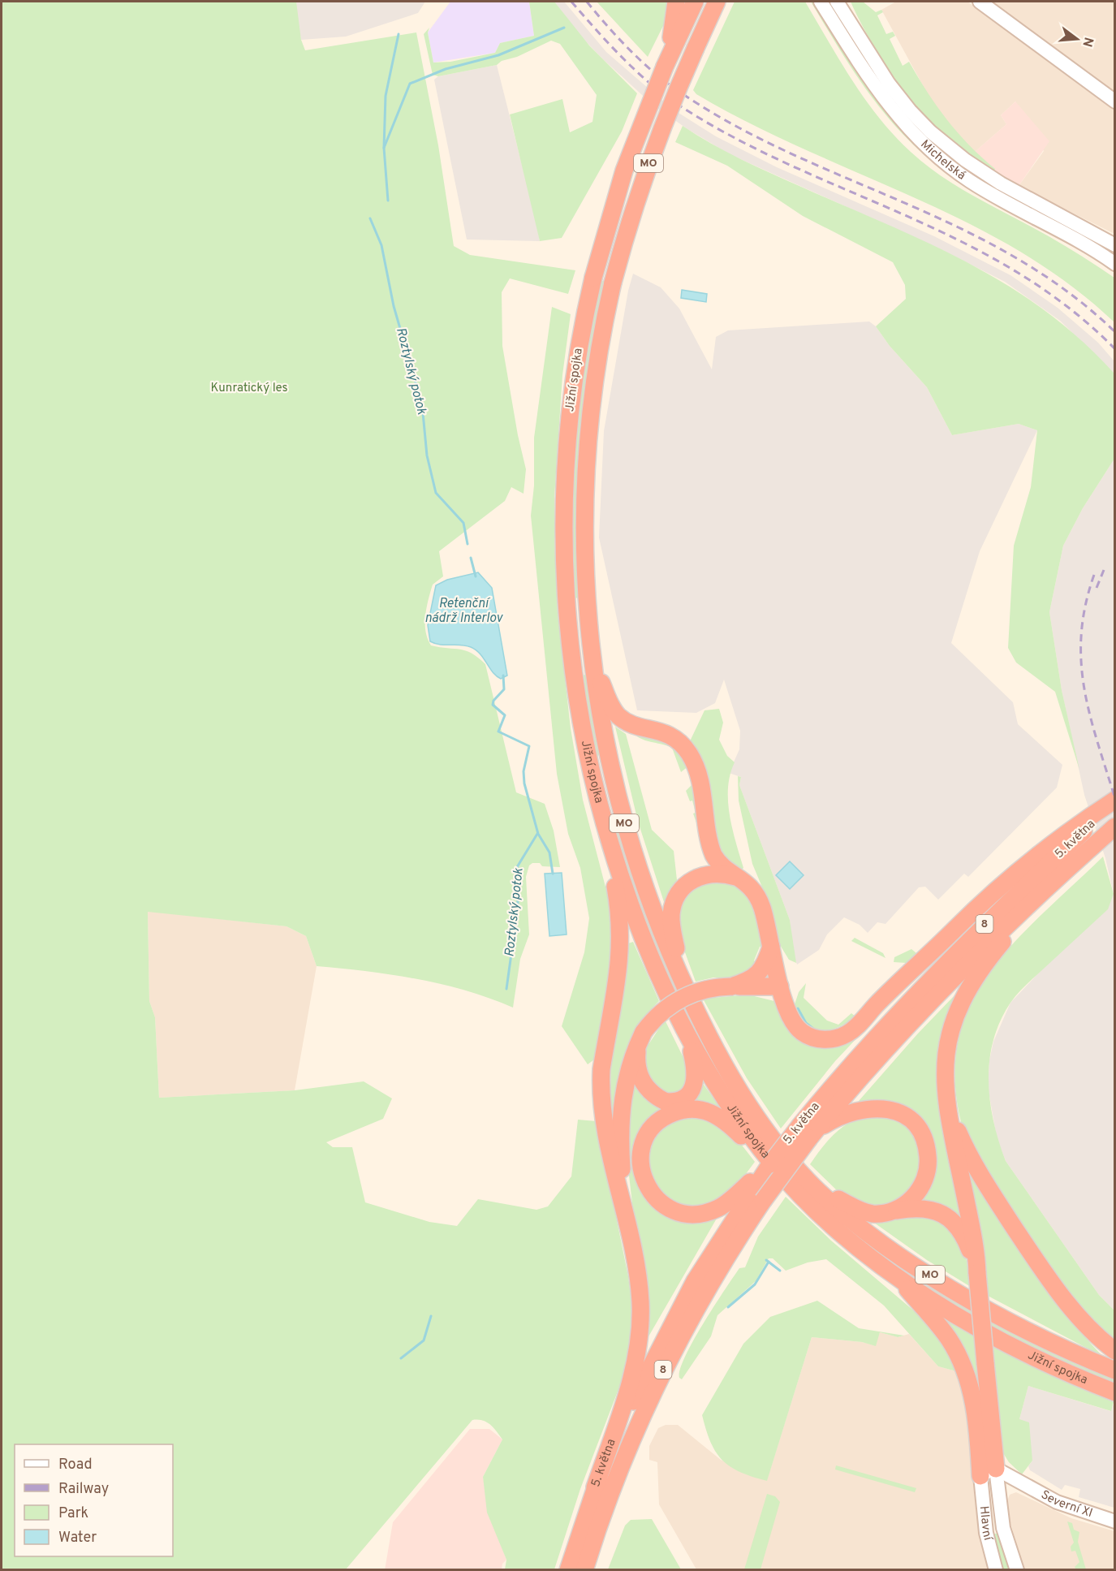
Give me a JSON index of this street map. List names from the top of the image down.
{
  "streets": {
    "highway": [
      "MO",
      "Jižní spojka",
      "5. května",
      "8"
    ],
    "main road": ["Michelská", "Severní XI", "Hlavní"]
  },
  "crossings": [
    ["Jižní spojka", "5. května"],
    ["Severní XI", "Hlavní"]
  ],
  "water": ["Roztylský potok", "Retenční nádrž Interlov"],
  "parks": ["Kunratický les"],
  "legend": [
    "Road",
    "Railway",
    "Park",
    "Water"
  ],
  "north": "right"
}
